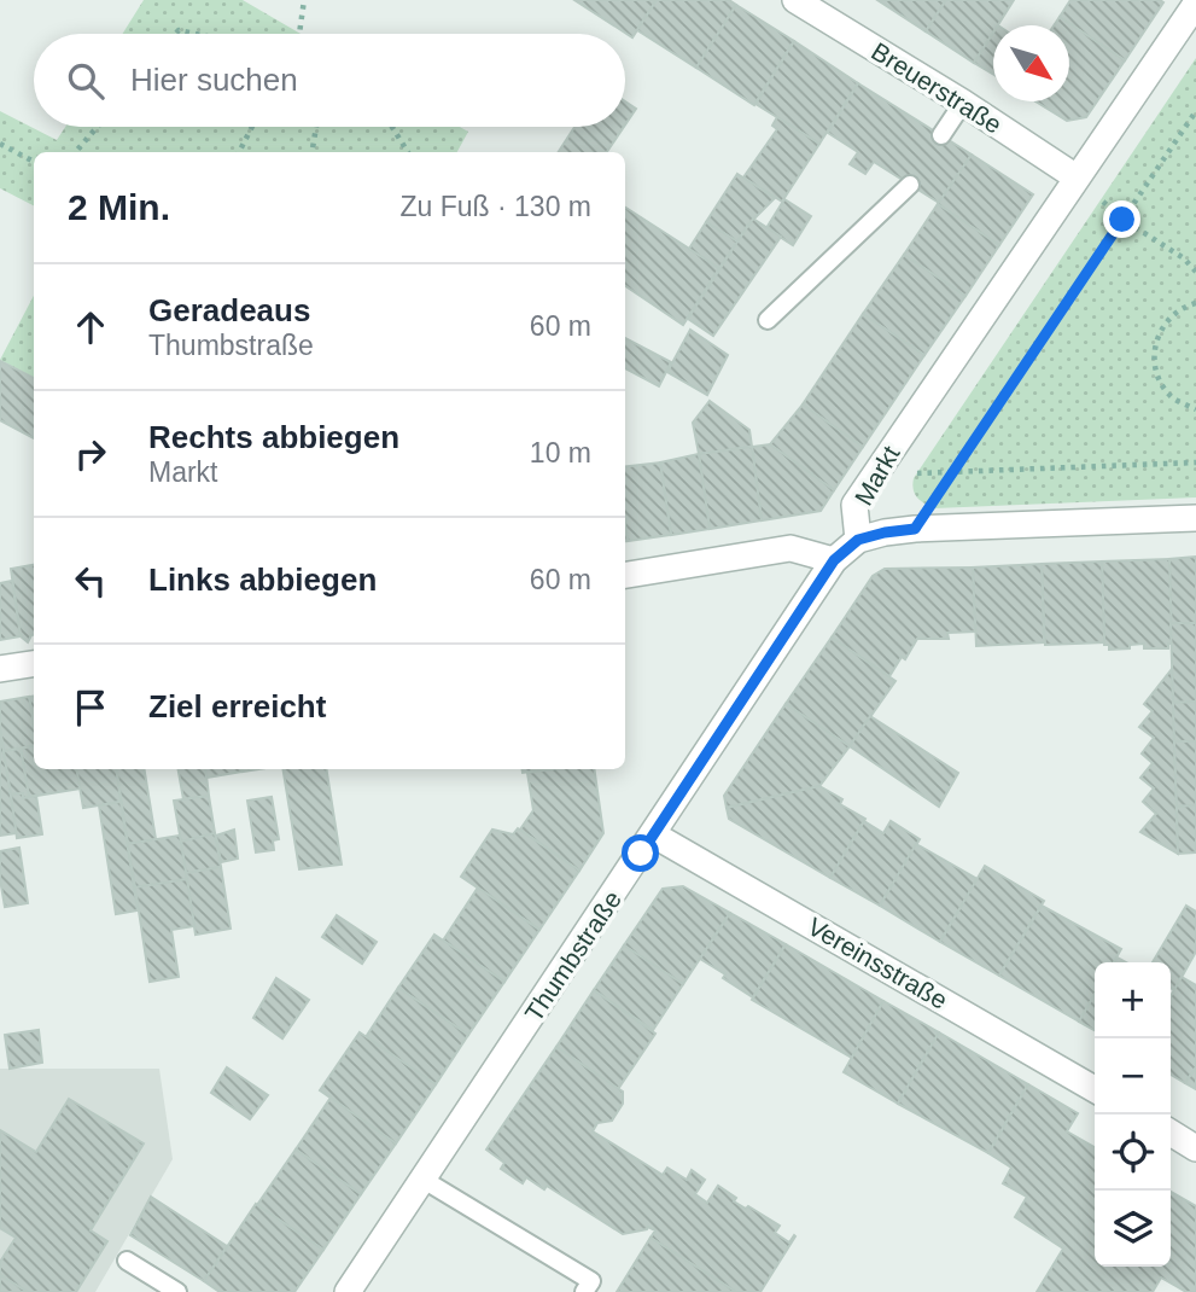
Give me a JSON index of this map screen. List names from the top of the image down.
{
  "streets": {
    "street": [
      "Breuerstraße",
      "Markt",
      "Thumbstraße",
      "Vereinsstraße"
    ]
  },
  "crossings": [
    ["Breuerstraße", "Markt"],
    ["Markt", "Thumbstraße"],
    ["Thumbstraße", "Vereinsstraße"]
  ],
  "north": "bottom right",
  "page": {
    "search": "Hier suchen",
    "heading": ["2 Min.", "Zu Fuß · 130 m"],
    "list": [
      ["Geradeaus", "Thumbstraße", "60 m"],
      ["Rechts abbiegen", "Markt", "10 m"],
      ["Links abbiegen", "60 m"],
      "Ziel erreicht"
    ],
    "map_buttons": ["+", "−"]
  }
}
